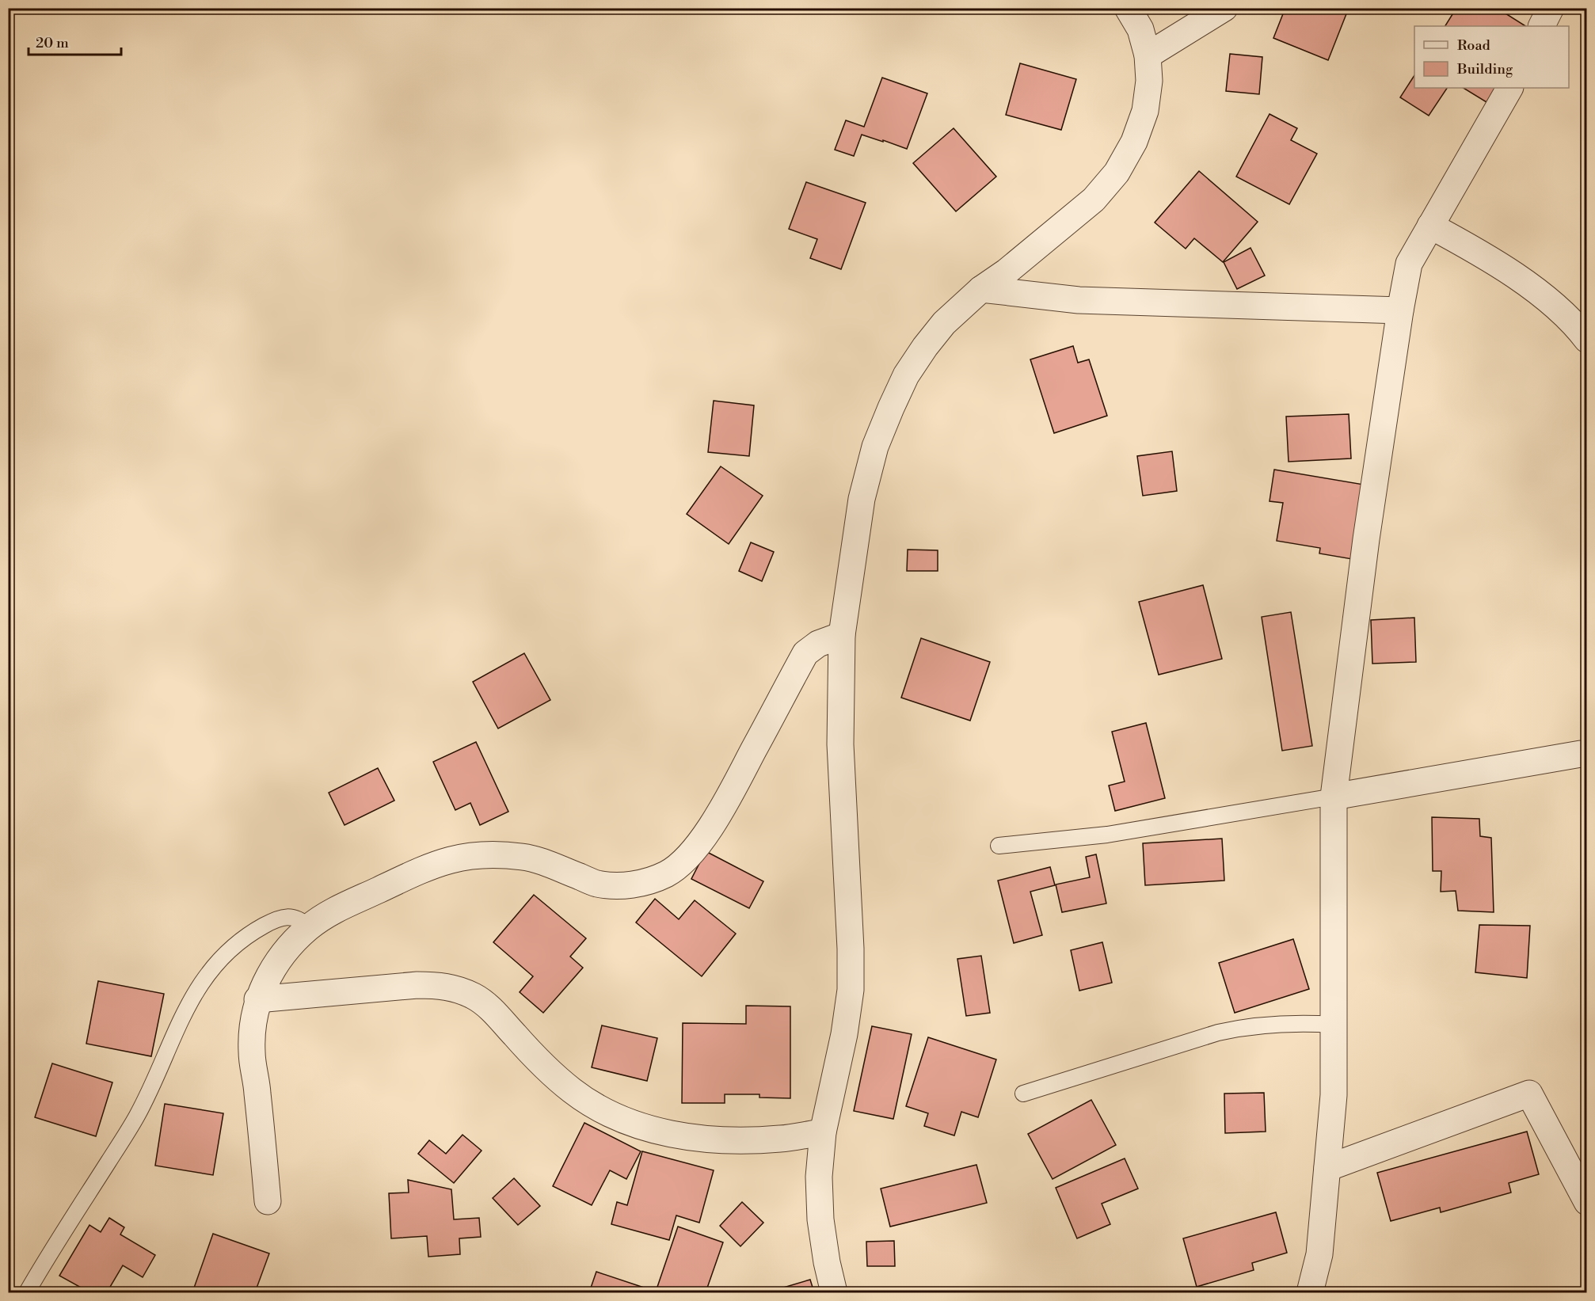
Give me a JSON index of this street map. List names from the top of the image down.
{
  "legend": ["Road", "Building"],
  "scale_bar": "20 m"
}
